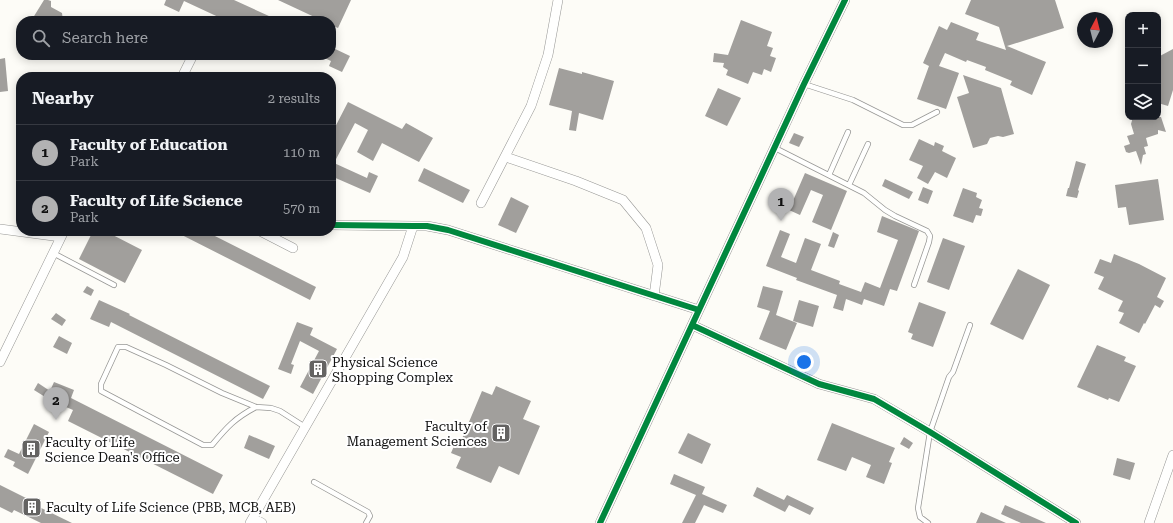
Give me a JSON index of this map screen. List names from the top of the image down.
{
  "places": {
    "building": [
      "Physical Science Shopping Complex",
      "Faculty of Management Sciences",
      "Faculty of Life Science Dean's Office",
      "Faculty of Life Science (PBB, MCB, AEB)"
    ]
  },
  "north": "top",
  "page": {
    "map_buttons": ["+", "−"],
    "search": "Search here",
    "heading": ["Nearby", "2 results"],
    "list": [
      {
        "mark": "1",
        "name": "Faculty of Education",
        "note": "Park",
        "value": "110 m"
      },
      {
        "mark": "2",
        "name": "Faculty of Life Science",
        "note": "Park",
        "value": "570 m"
      }
    ],
    "pins": ["1", "2"]
  }
}
